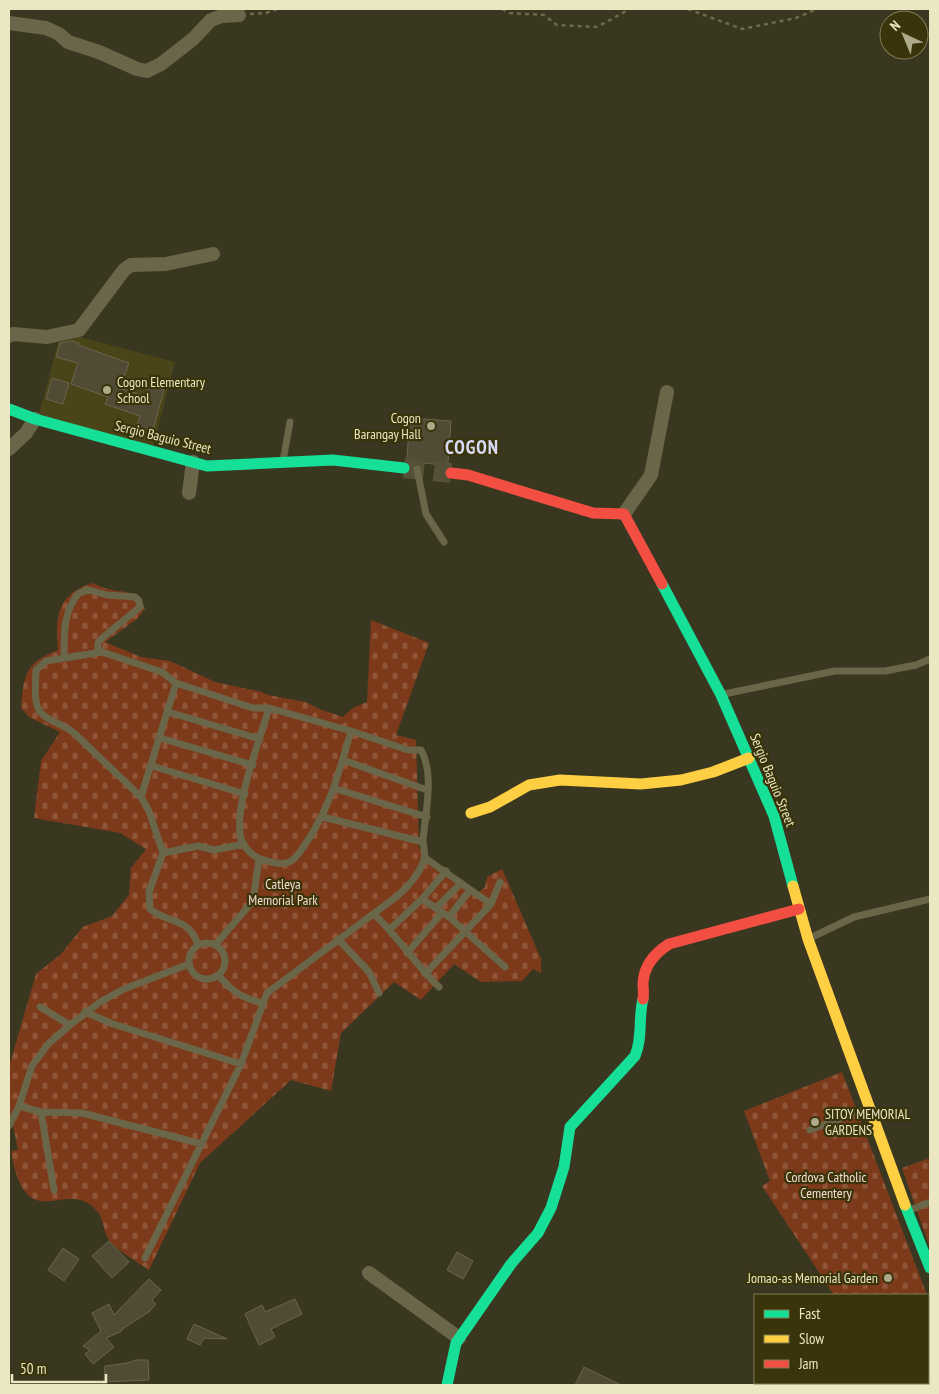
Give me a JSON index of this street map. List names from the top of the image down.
{
  "streets": {
    "street": ["Sergio Baguio Street"]
  },
  "districts": ["COGON"],
  "parks": ["Catleya Memorial Park", "Cordova Catholic Cementery"],
  "places": [
    "Cogon Elementary School",
    "Cogon Barangay Hall",
    "SITOY MEMORIAL GARDENS",
    "Jomao-as Memorial Garden"
  ],
  "legend": ["Fast", "Slow", "Jam"],
  "scale_bar": "50 m",
  "north": "top left"
}
